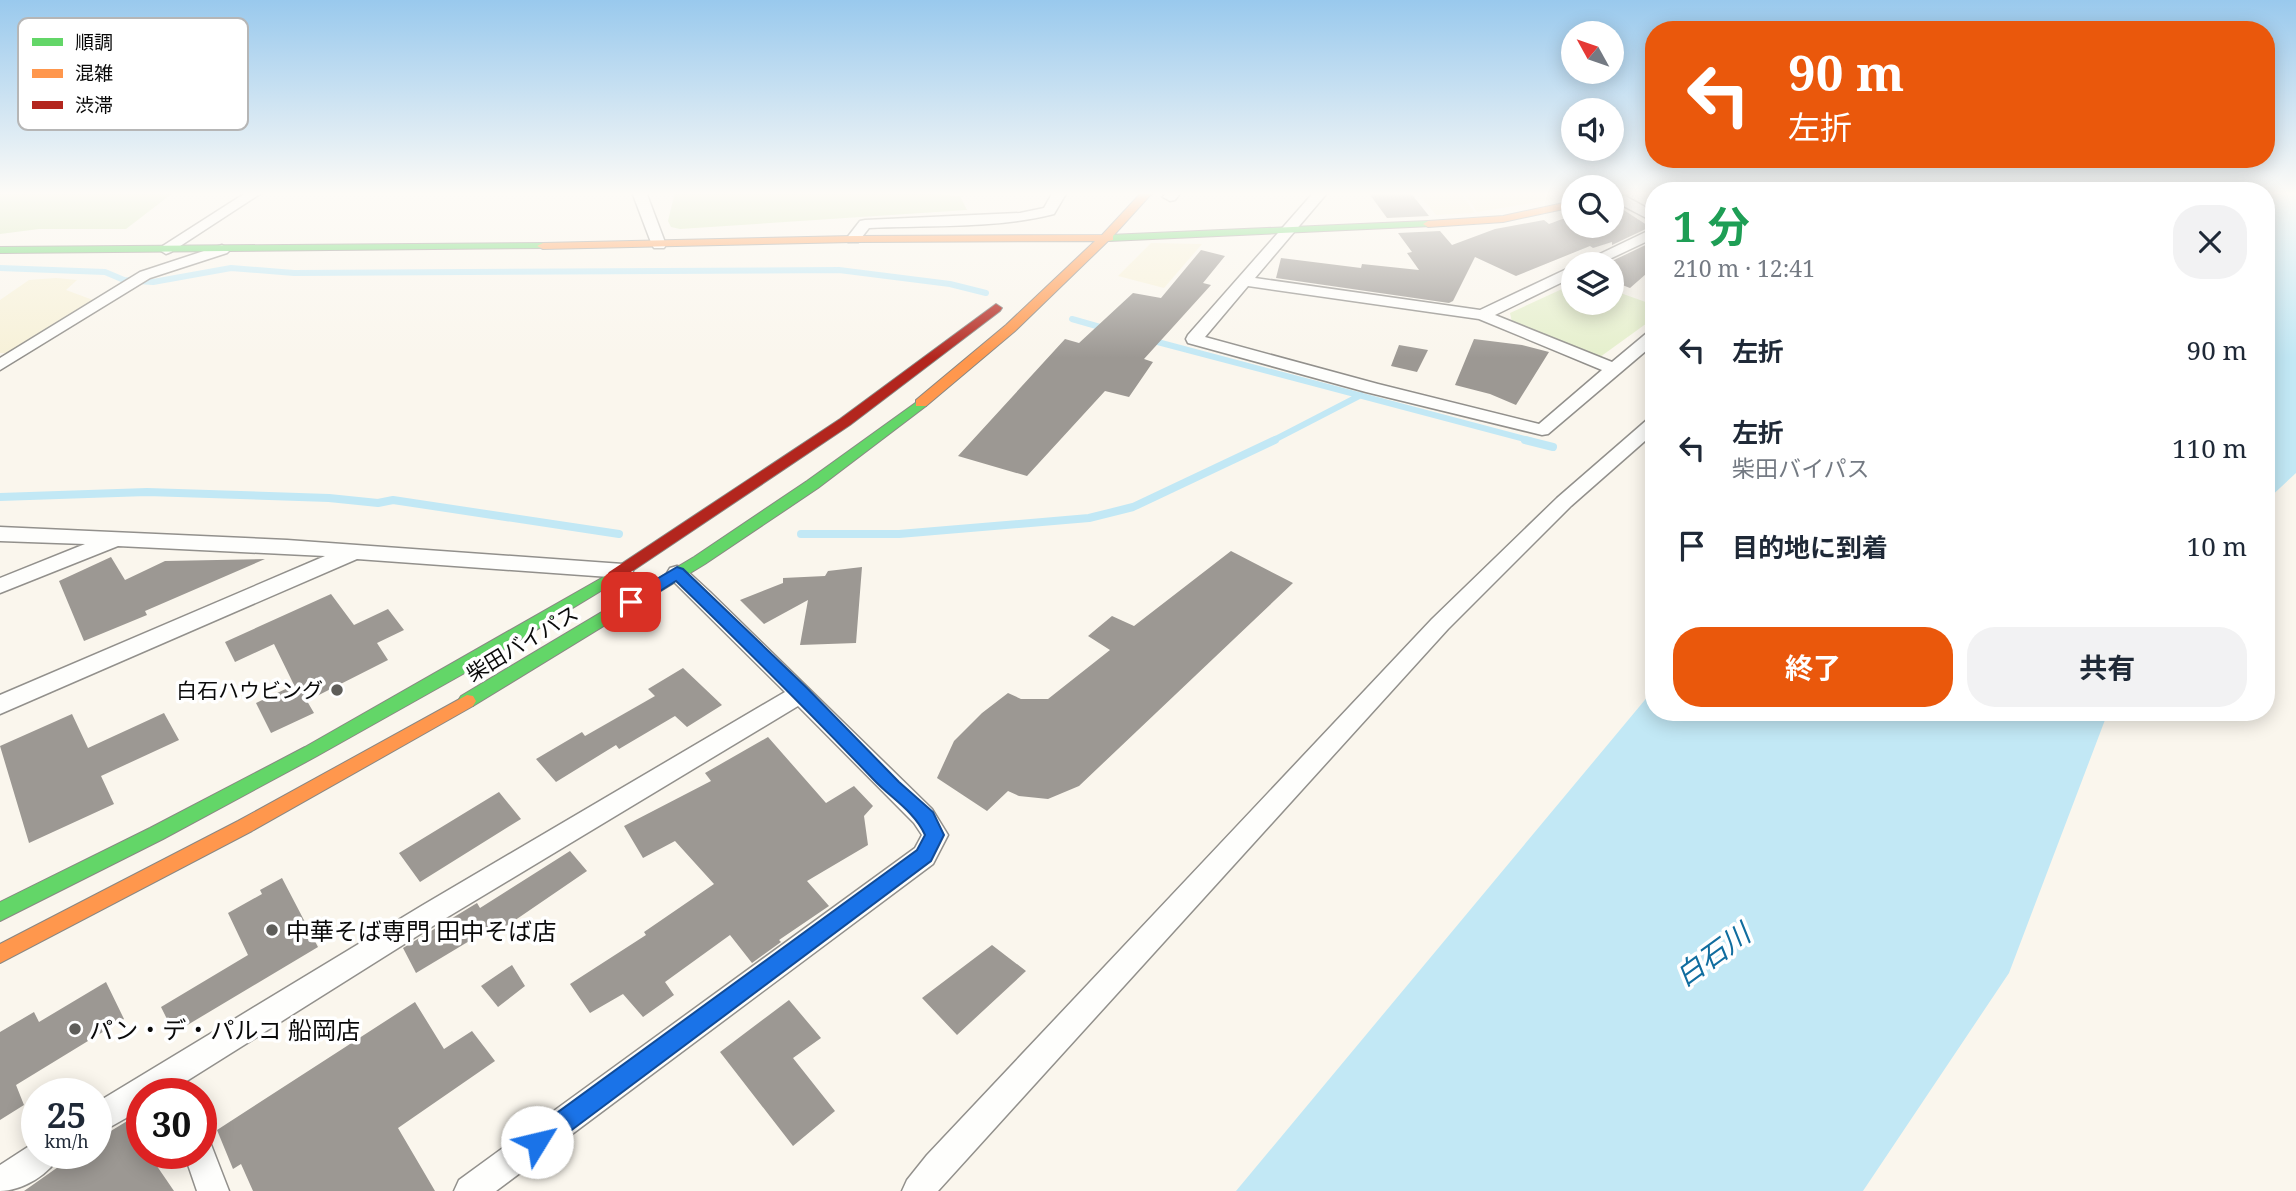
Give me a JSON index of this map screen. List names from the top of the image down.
{
  "streets": {
    "main road": ["柴田バイパス"]
  },
  "water": ["白石川"],
  "places": ["白石ハウビング", "中華そば専門 田中そば店", "パン・デ・パルコ 船岡店"],
  "legend": ["順調", "混雑", "渋滞"],
  "north": "top left",
  "page": {
    "turn": ["90 m", "左折"],
    "heading": ["1 分", "210 m · 12:41"],
    "list": [
      {
        "name": "左折",
        "value": "90 m"
      },
      {
        "name": "左折",
        "note": "柴田バイパス",
        "value": "110 m"
      },
      {
        "name": "目的地に到着",
        "value": "10 m"
      }
    ],
    "buttons": ["終了", "共有"],
    "speed": "25 km/h",
    "limit": "30"
  }
}
